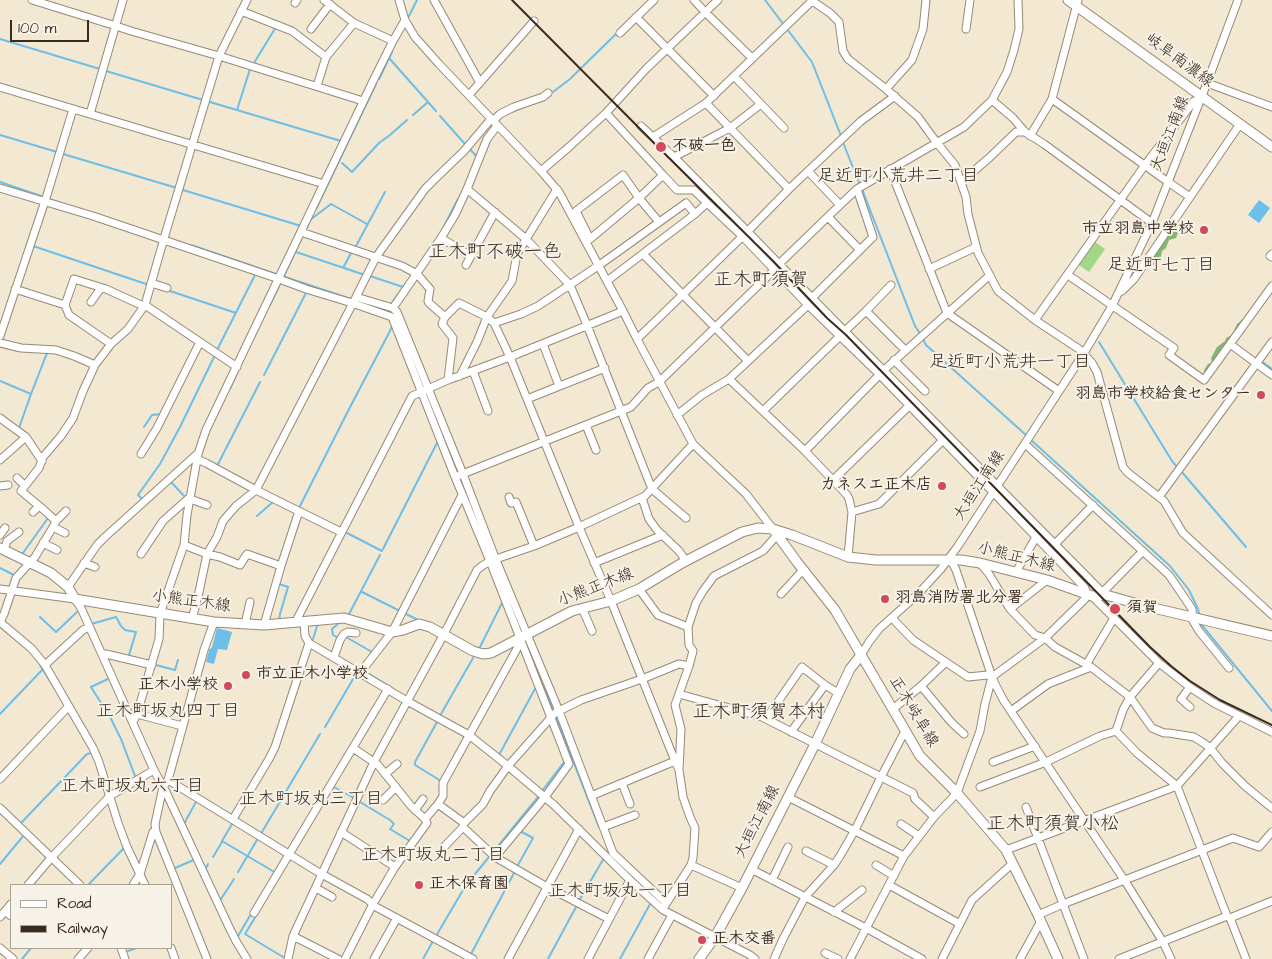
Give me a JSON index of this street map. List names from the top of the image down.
{
  "streets": {
    "main road": [
      "岐阜南濃線",
      "大垣江南線",
      "小熊正木線",
      "正木岐阜線"
    ]
  },
  "crossings": [
    ["岐阜南濃線", "大垣江南線"],
    ["大垣江南線", "小熊正木線"],
    ["大垣江南線", "正木岐阜線"],
    ["小熊正木線", "正木岐阜線"]
  ],
  "districts": [
    "足近町小荒井二丁目",
    "正木町不破一色",
    "足近町七丁目",
    "正木町須賀",
    "足近町小荒井一丁目",
    "正木町坂丸四丁目",
    "正木町須賀本村",
    "正木町坂丸六丁目",
    "正木町坂丸三丁目",
    "正木町須賀小松",
    "正木町坂丸二丁目",
    "正木町坂丸一丁目"
  ],
  "places": [
    "不破一色",
    "市立羽島中学校",
    "羽島市学校給食センター",
    "カネスエ正木店",
    "羽島消防署北分署",
    "須賀",
    "市立正木小学校",
    "正木小学校",
    "正木保育園",
    "正木交番"
  ],
  "legend": ["Road", "Railway"],
  "scale_bar": "100 m"
}
